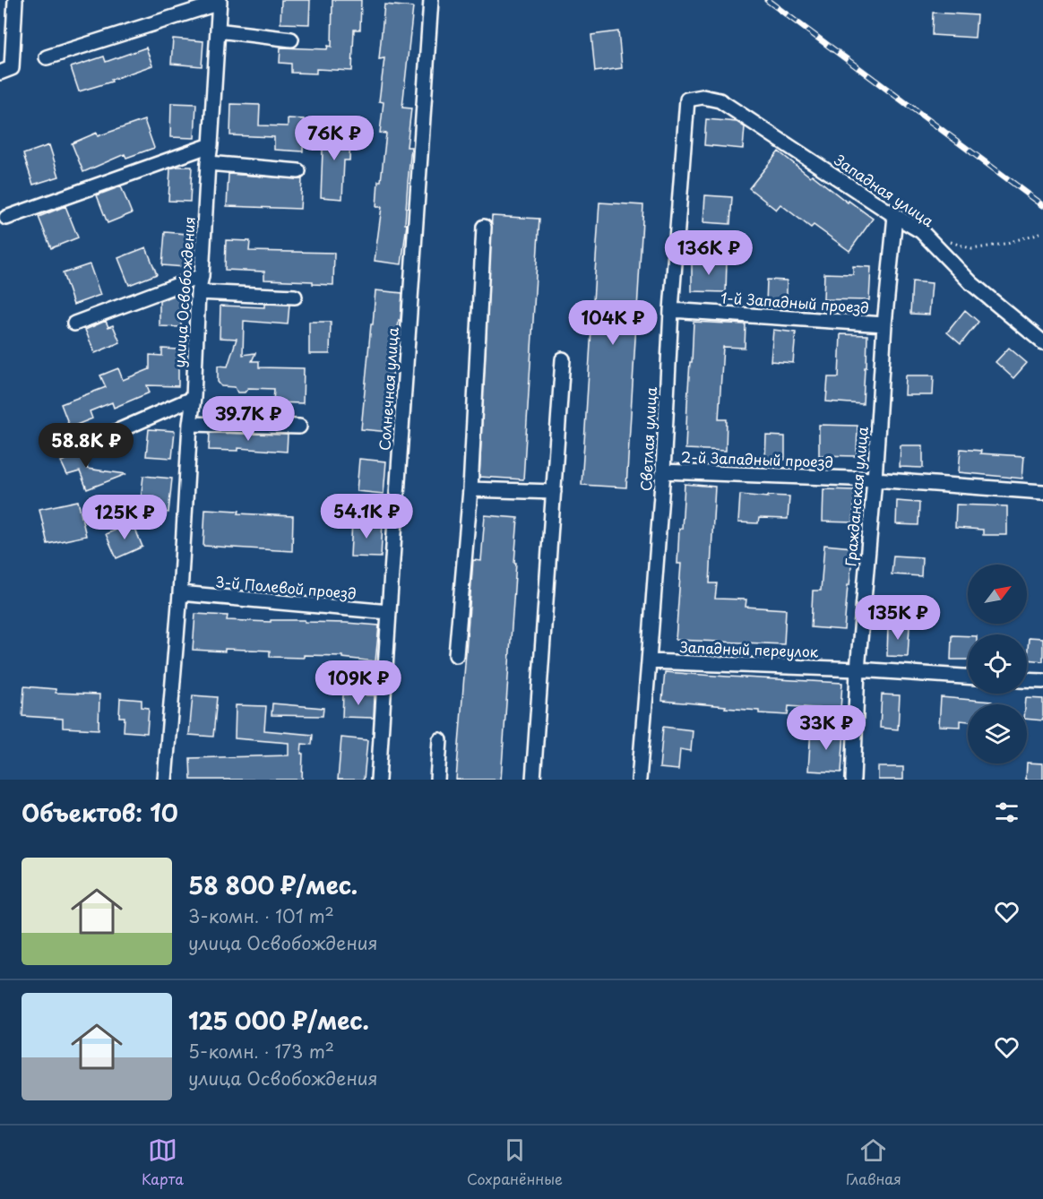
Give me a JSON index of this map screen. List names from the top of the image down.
{
  "streets": {
    "street": [
      "Западная улица",
      "улица Освобождения",
      "1-й Западный проезд",
      "Солнечная улица",
      "Светлая улица",
      "2-й Западный проезд",
      "Гражданская улица",
      "3-й Полевой проезд",
      "Западный переулок"
    ]
  },
  "crossings": [
    ["Западная улица", "Светлая улица"],
    ["Западная улица", "Гражданская улица"],
    ["улица Освобождения", "3-й Полевой проезд"],
    ["1-й Западный проезд", "Светлая улица"],
    ["1-й Западный проезд", "Гражданская улица"],
    ["Солнечная улица", "3-й Полевой проезд"],
    ["Светлая улица", "2-й Западный проезд"],
    ["Светлая улица", "Западный переулок"],
    ["2-й Западный проезд", "Гражданская улица"],
    ["Гражданская улица", "Западный переулок"]
  ],
  "north": "top right",
  "page": {
    "price": [
      "76K ₽",
      "136K ₽",
      "104K ₽",
      "39.7K ₽",
      "58.8K ₽",
      "54.1K ₽",
      "125K ₽",
      "135K ₽",
      "109K ₽",
      "33K ₽"
    ],
    "heading": "Объектов: 10",
    "list": [
      {
        "name": "58 800 ₽/мес.",
        "note": "3-комн. · 101 m² · улица Освобождения"
      },
      {
        "name": "125 000 ₽/мес.",
        "note": "5-комн. · 173 m² · улица Освобождения"
      }
    ],
    "tabs": ["Карта", "Сохранённые", "Главная"]
  }
}
